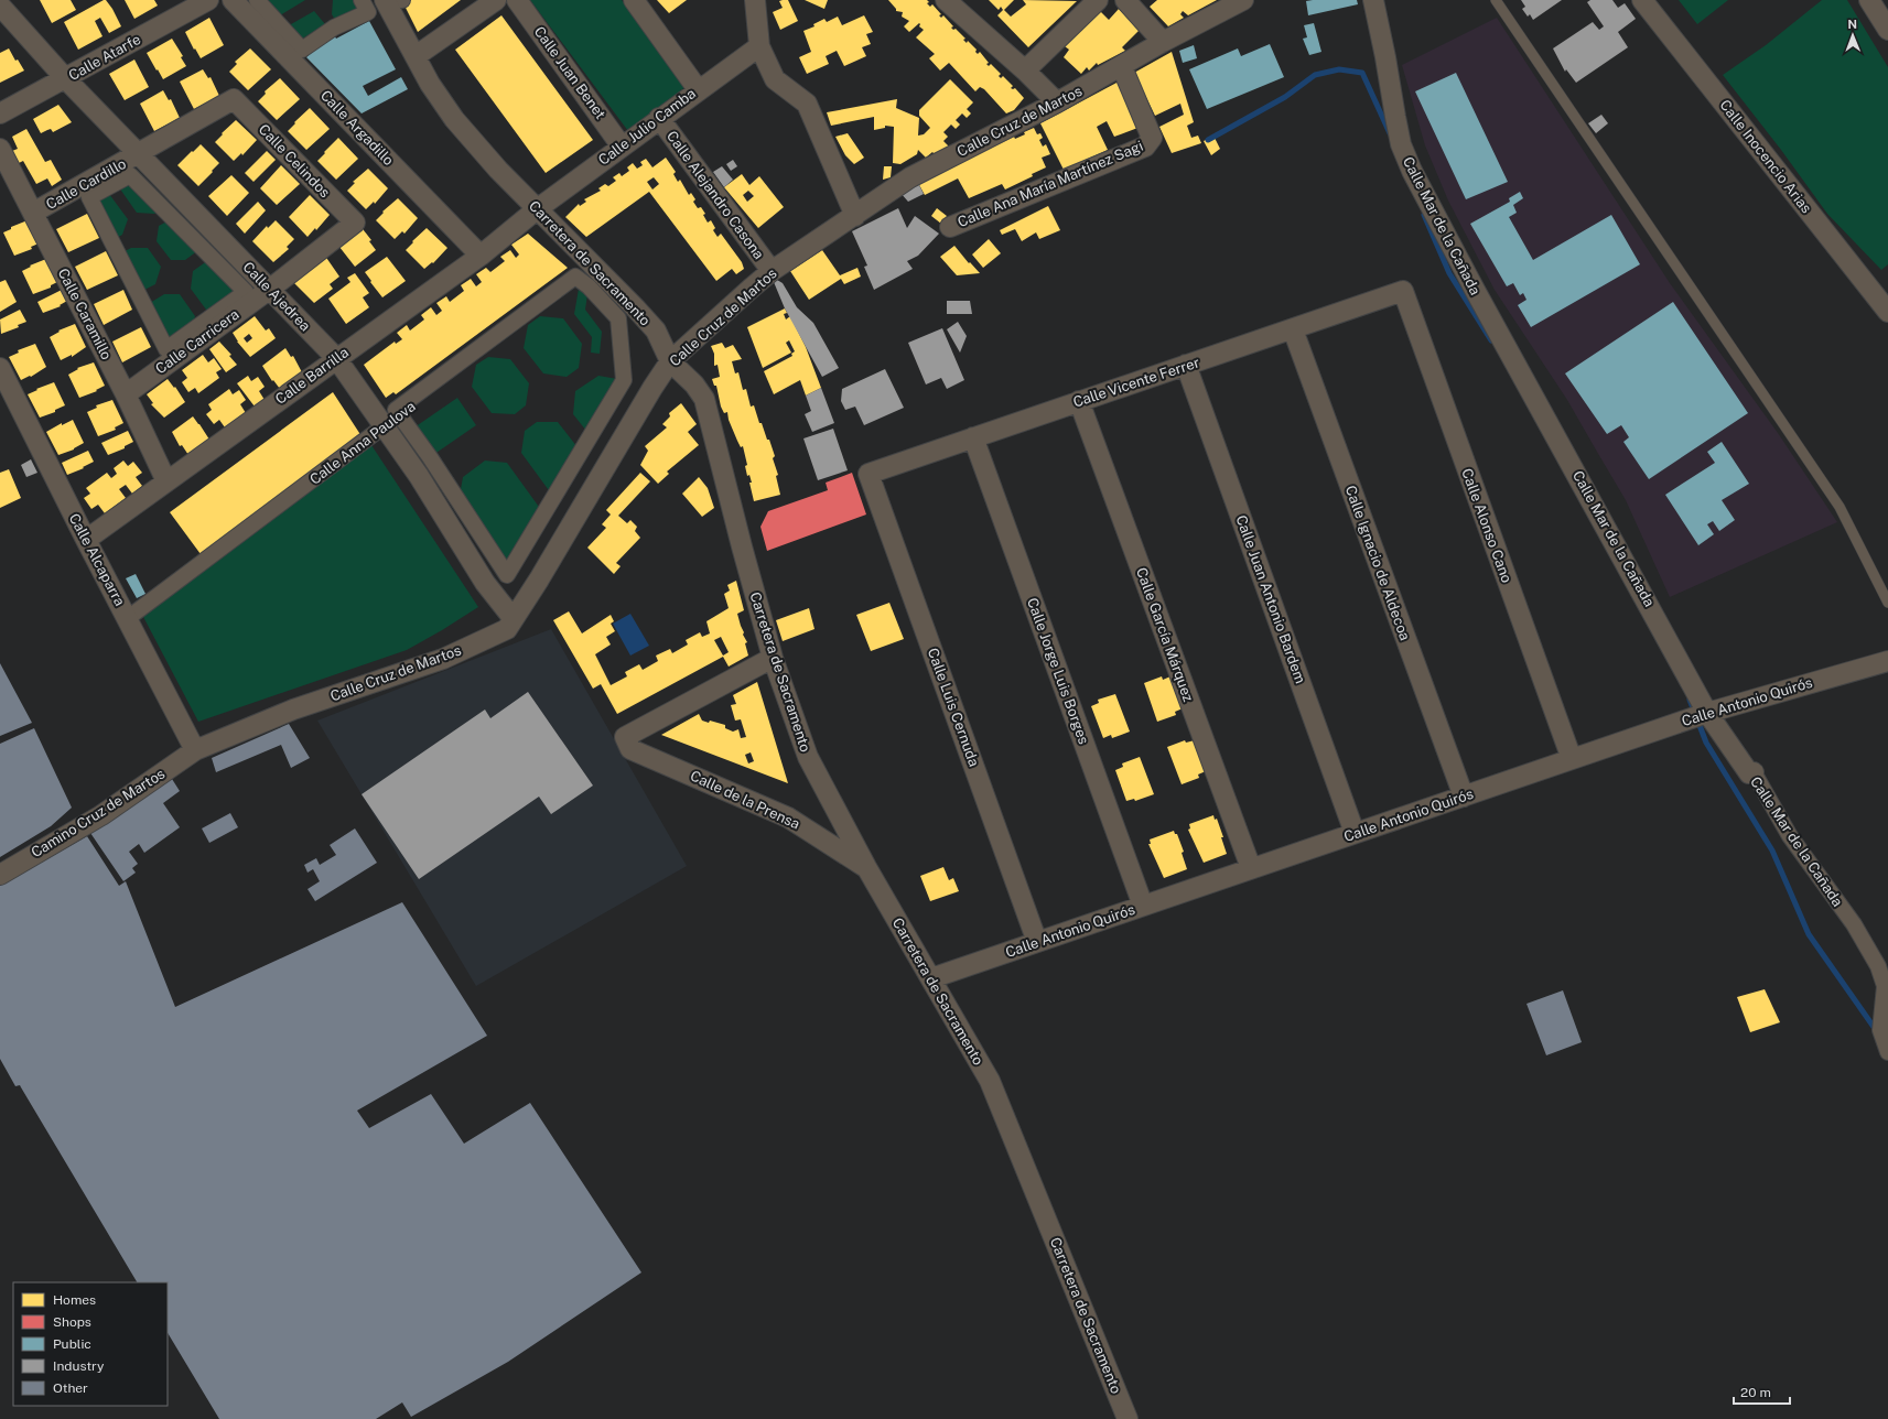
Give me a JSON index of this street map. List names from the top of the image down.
{
  "streets": {
    "street": [
      "Calle Atarfe",
      "Calle Juan Benet",
      "Calle Cruz de Martos",
      "Calle Julio Camba",
      "Calle Argadillo",
      "Calle Inocencio Arias",
      "Calle Celindos",
      "Calle Cardillo",
      "Calle Ana María Martínez Sagi",
      "Calle Alejandro Casona",
      "Calle Mar de la Cañada",
      "Carretera de Sacramento",
      "Calle Ajedrea",
      "Calle Caramillo",
      "Calle Carricera",
      "Calle Barrilla",
      "Calle Vicente Ferrer",
      "Calle Anna Paulova",
      "Calle Alonso Cano",
      "Calle Alcaparra",
      "Calle Ignacio de Aldecoa",
      "Calle Juan Antonio Bardem",
      "Calle García Márquez",
      "Calle Jorge Luis Borges",
      "Calle Antonio Quirós",
      "Calle Luis Cernuda",
      "Calle de la Prensa",
      "Camino Cruz de Martos"
    ]
  },
  "crossings": [
    ["Calle Atarfe", "Calle Ajedrea"],
    ["Calle Juan Benet", "Calle Julio Camba"],
    ["Calle Cruz de Martos", "Calle Ana María Martínez Sagi"],
    ["Calle Cruz de Martos", "Calle Alejandro Casona"],
    ["Calle Cruz de Martos", "Carretera de Sacramento"],
    ["Calle Cruz de Martos", "Calle Ajedrea"],
    ["Calle Cruz de Martos", "Calle Alcaparra"],
    ["Calle Cruz de Martos", "Camino Cruz de Martos"],
    ["Calle Julio Camba", "Calle Alejandro Casona"],
    ["Calle Julio Camba", "Carretera de Sacramento"],
    ["Calle Julio Camba", "Calle Barrilla"],
    ["Calle Argadillo", "Calle Barrilla"],
    ["Calle Celindos", "Calle Cardillo"],
    ["Calle Celindos", "Calle Ajedrea"],
    ["Calle Celindos", "Calle Carricera"],
    ["Calle Cardillo", "Calle Ajedrea"],
    ["Calle Cardillo", "Calle Caramillo"],
    ["Calle Mar de la Cañada", "Calle Antonio Quirós"],
    ["Carretera de Sacramento", "Calle Barrilla"],
    ["Carretera de Sacramento", "Calle Anna Paulova"],
    ["Carretera de Sacramento", "Calle Antonio Quirós"],
    ["Carretera de Sacramento", "Calle de la Prensa"],
    ["Calle Ajedrea", "Calle Carricera"],
    ["Calle Ajedrea", "Calle Barrilla"],
    ["Calle Ajedrea", "Calle Anna Paulova"],
    ["Calle Caramillo", "Calle Carricera"],
    ["Calle Caramillo", "Calle Barrilla"],
    ["Calle Barrilla", "Calle Alcaparra"],
    ["Calle Vicente Ferrer", "Calle Alonso Cano"],
    ["Calle Vicente Ferrer", "Calle Ignacio de Aldecoa"],
    ["Calle Vicente Ferrer", "Calle Juan Antonio Bardem"],
    ["Calle Vicente Ferrer", "Calle García Márquez"],
    ["Calle Vicente Ferrer", "Calle Jorge Luis Borges"],
    ["Calle Vicente Ferrer", "Calle Luis Cernuda"],
    ["Calle Anna Paulova", "Calle Alcaparra"],
    ["Calle Alonso Cano", "Calle Antonio Quirós"],
    ["Calle Alcaparra", "Camino Cruz de Martos"],
    ["Calle Ignacio de Aldecoa", "Calle Antonio Quirós"],
    ["Calle Juan Antonio Bardem", "Calle Antonio Quirós"],
    ["Calle García Márquez", "Calle Antonio Quirós"],
    ["Calle Jorge Luis Borges", "Calle Antonio Quirós"],
    ["Calle Antonio Quirós", "Calle Luis Cernuda"]
  ],
  "legend": [
    "Homes",
    "Shops",
    "Public",
    "Industry",
    "Other"
  ],
  "scale_bar": "20 m",
  "north": "top"
}
